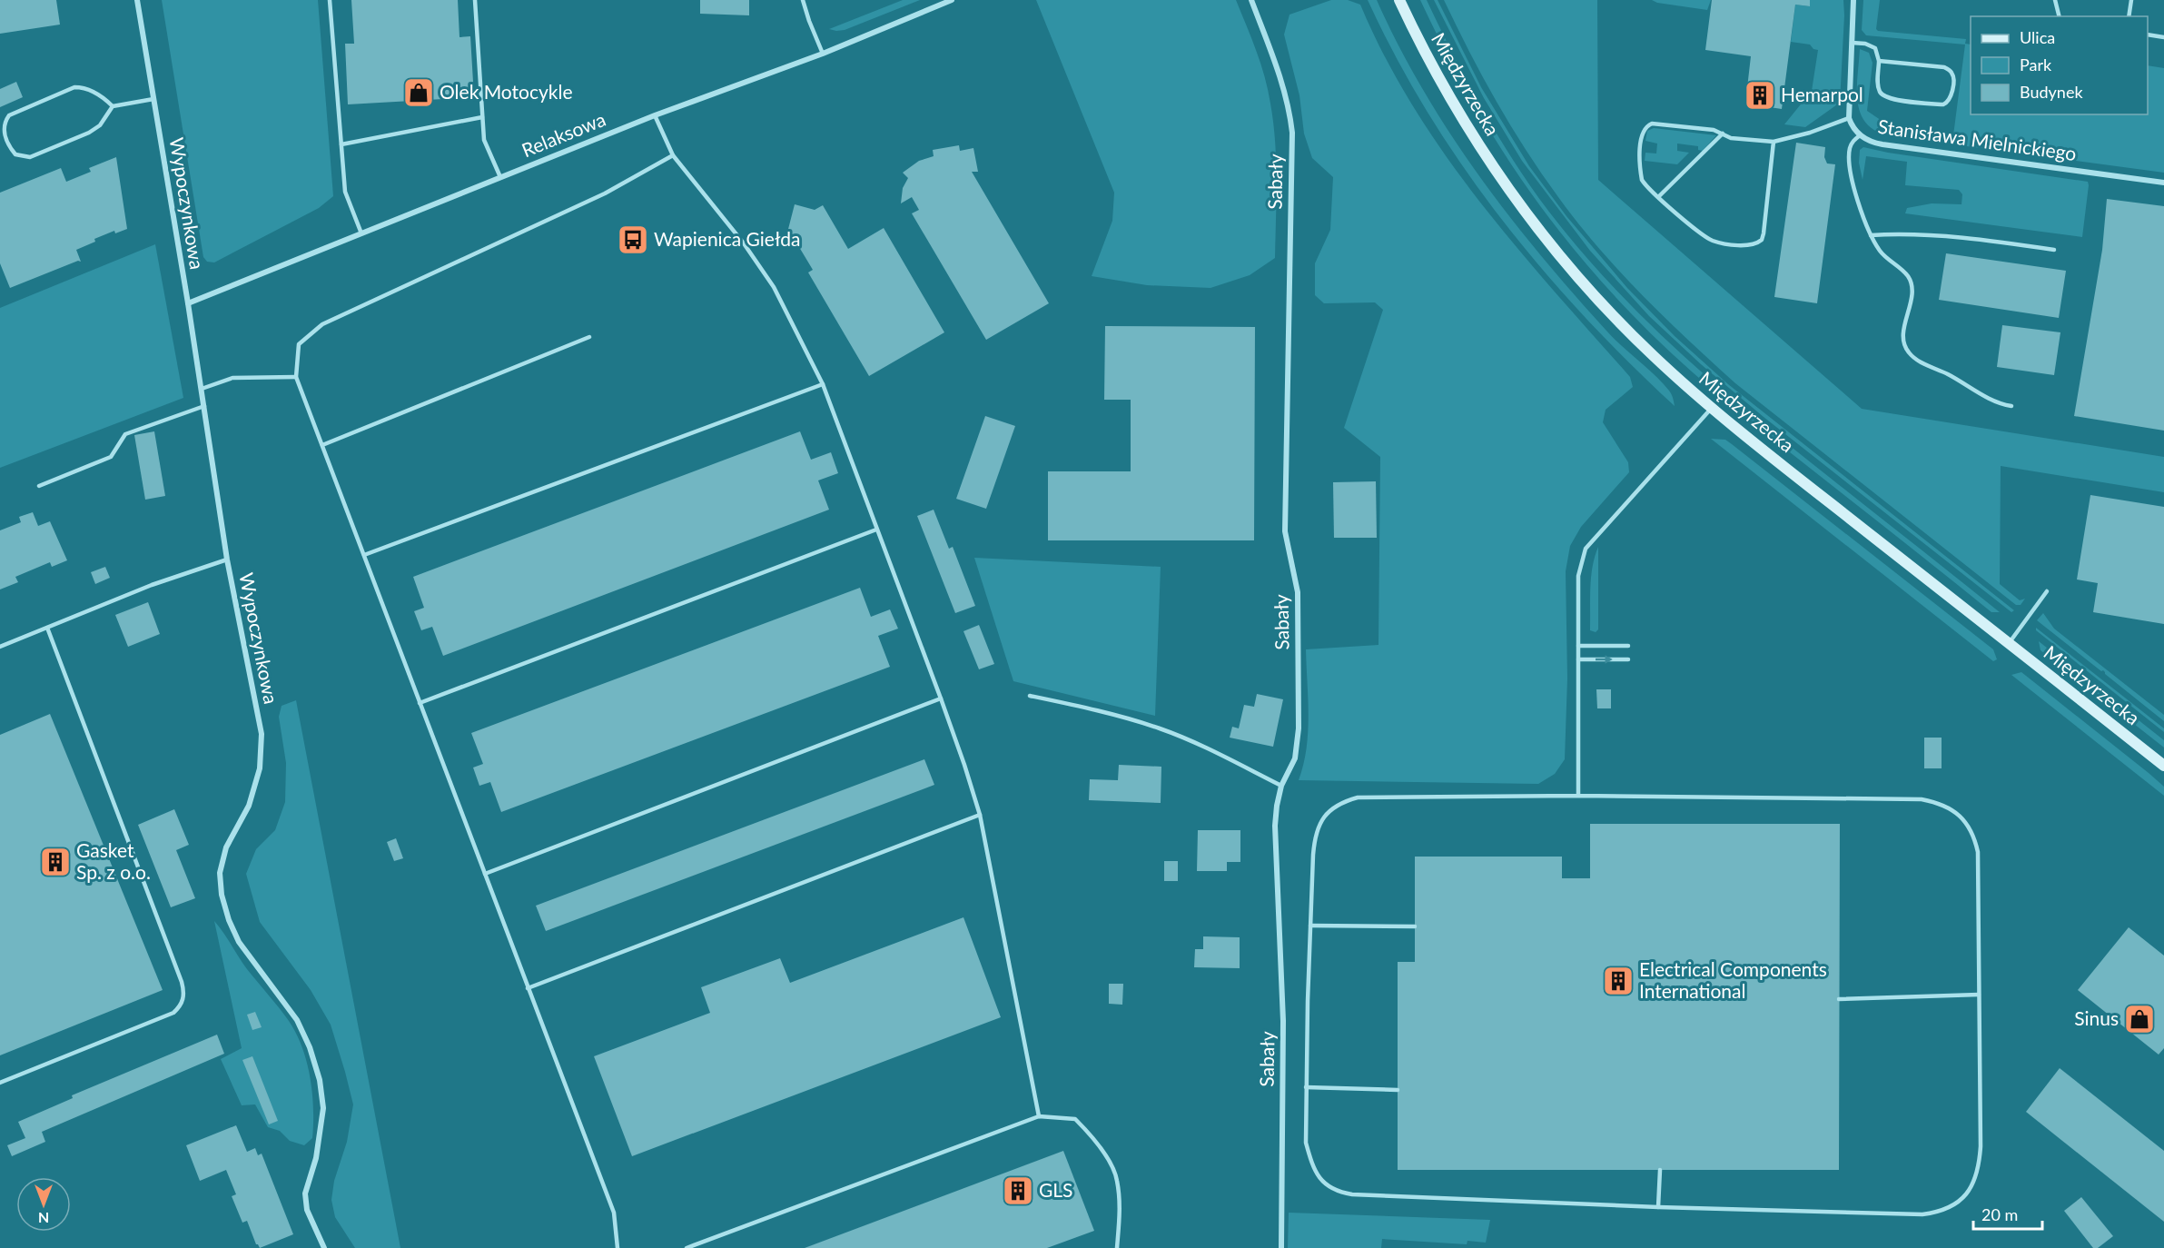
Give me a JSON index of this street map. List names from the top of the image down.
{
  "streets": {
    "main road": ["Międzyrzecka"],
    "street": [
      "Relaksowa",
      "Stanisława Mielnickiego",
      "Sabały",
      "Wypoczynkowa"
    ]
  },
  "crossings": [
    ["Relaksowa", "Wypoczynkowa"]
  ],
  "places": {
    "shop": ["Olek Motocykle", "Sinus"],
    "building": [
      "Hemarpol",
      "Gasket Sp. z o.o.",
      "Electrical Components International",
      "GLS"
    ],
    "bus stop": ["Wapienica Giełda"]
  },
  "legend": ["Ulica", "Park", "Budynek"],
  "scale_bar": "20 m",
  "north": "bottom"
}
